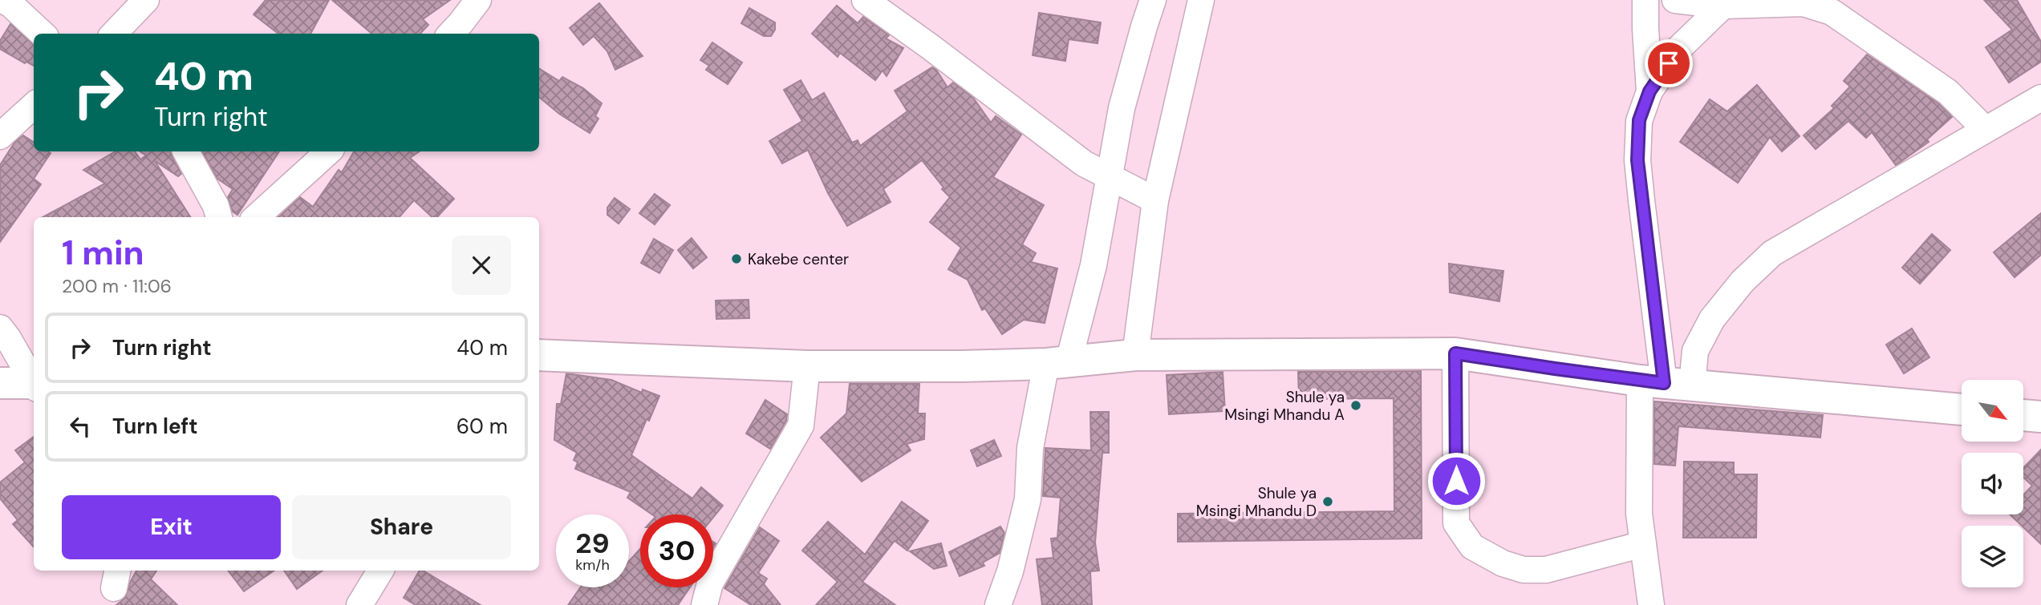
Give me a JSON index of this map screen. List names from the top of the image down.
{
  "places": ["Kakebe center", "Shule ya Msingi Mhandu A", "Shule ya Msingi Mhandu D"],
  "north": "bottom right",
  "page": {
    "turn": ["40 m", "Turn right"],
    "heading": ["1 min", "200 m · 11:06"],
    "list": [
      {
        "name": "Turn right",
        "value": "40 m"
      },
      {
        "name": "Turn left",
        "value": "60 m"
      }
    ],
    "buttons": ["Exit", "Share"],
    "speed": "29 km/h",
    "limit": "30"
  }
}
